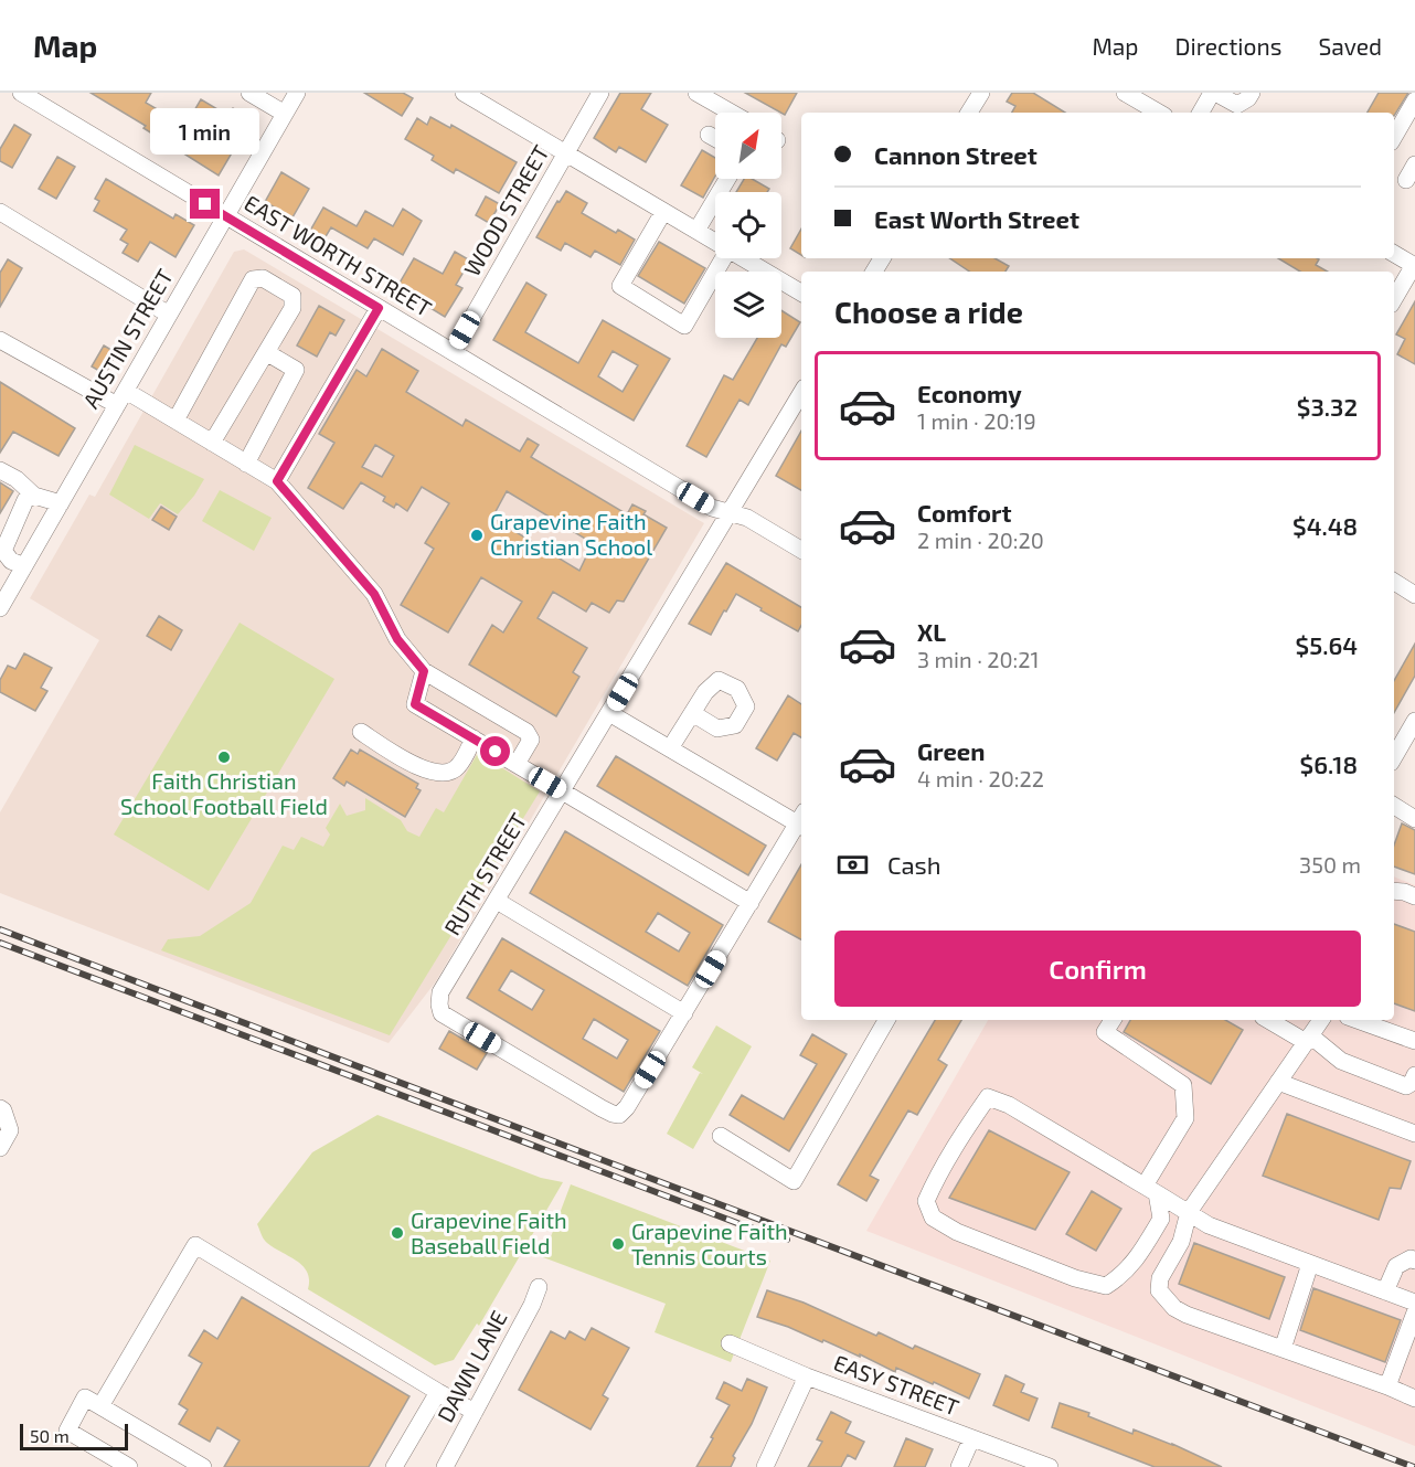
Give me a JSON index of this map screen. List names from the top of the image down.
{
  "streets": {
    "street": [
      "WOOD STREET",
      "EAST WORTH STREET",
      "AUSTIN STREET",
      "RUTH STREET",
      "DAWN LANE",
      "EASY STREET"
    ]
  },
  "crossings": [
    ["WOOD STREET", "EAST WORTH STREET"],
    ["EAST WORTH STREET", "AUSTIN STREET"],
    ["EAST WORTH STREET", "RUTH STREET"]
  ],
  "places": [
    "Grapevine Faith Christian School",
    "Faith Christian School Football Field",
    "Grapevine Faith Baseball Field",
    "Grapevine Faith Tennis Courts"
  ],
  "scale_bar": "50 m",
  "north": "top right",
  "page": {
    "header": "Map",
    "nav": ["Map", "Directions", "Saved"],
    "bubble": "1 min",
    "banner": ["Cannon Street", "East Worth Street"],
    "heading": "Choose a ride",
    "list": [
      {
        "name": "Economy",
        "note": "1 min · 20:19",
        "value": "$3.32"
      },
      {
        "name": "Comfort",
        "note": "2 min · 20:20",
        "value": "$4.48"
      },
      {
        "name": "XL",
        "note": "3 min · 20:21",
        "value": "$5.64"
      },
      {
        "name": "Green",
        "note": "4 min · 20:22",
        "value": "$6.18"
      }
    ],
    "pay": ["Cash", "350 m"],
    "buttons": "Confirm",
    "scale": "50 m"
  }
}
